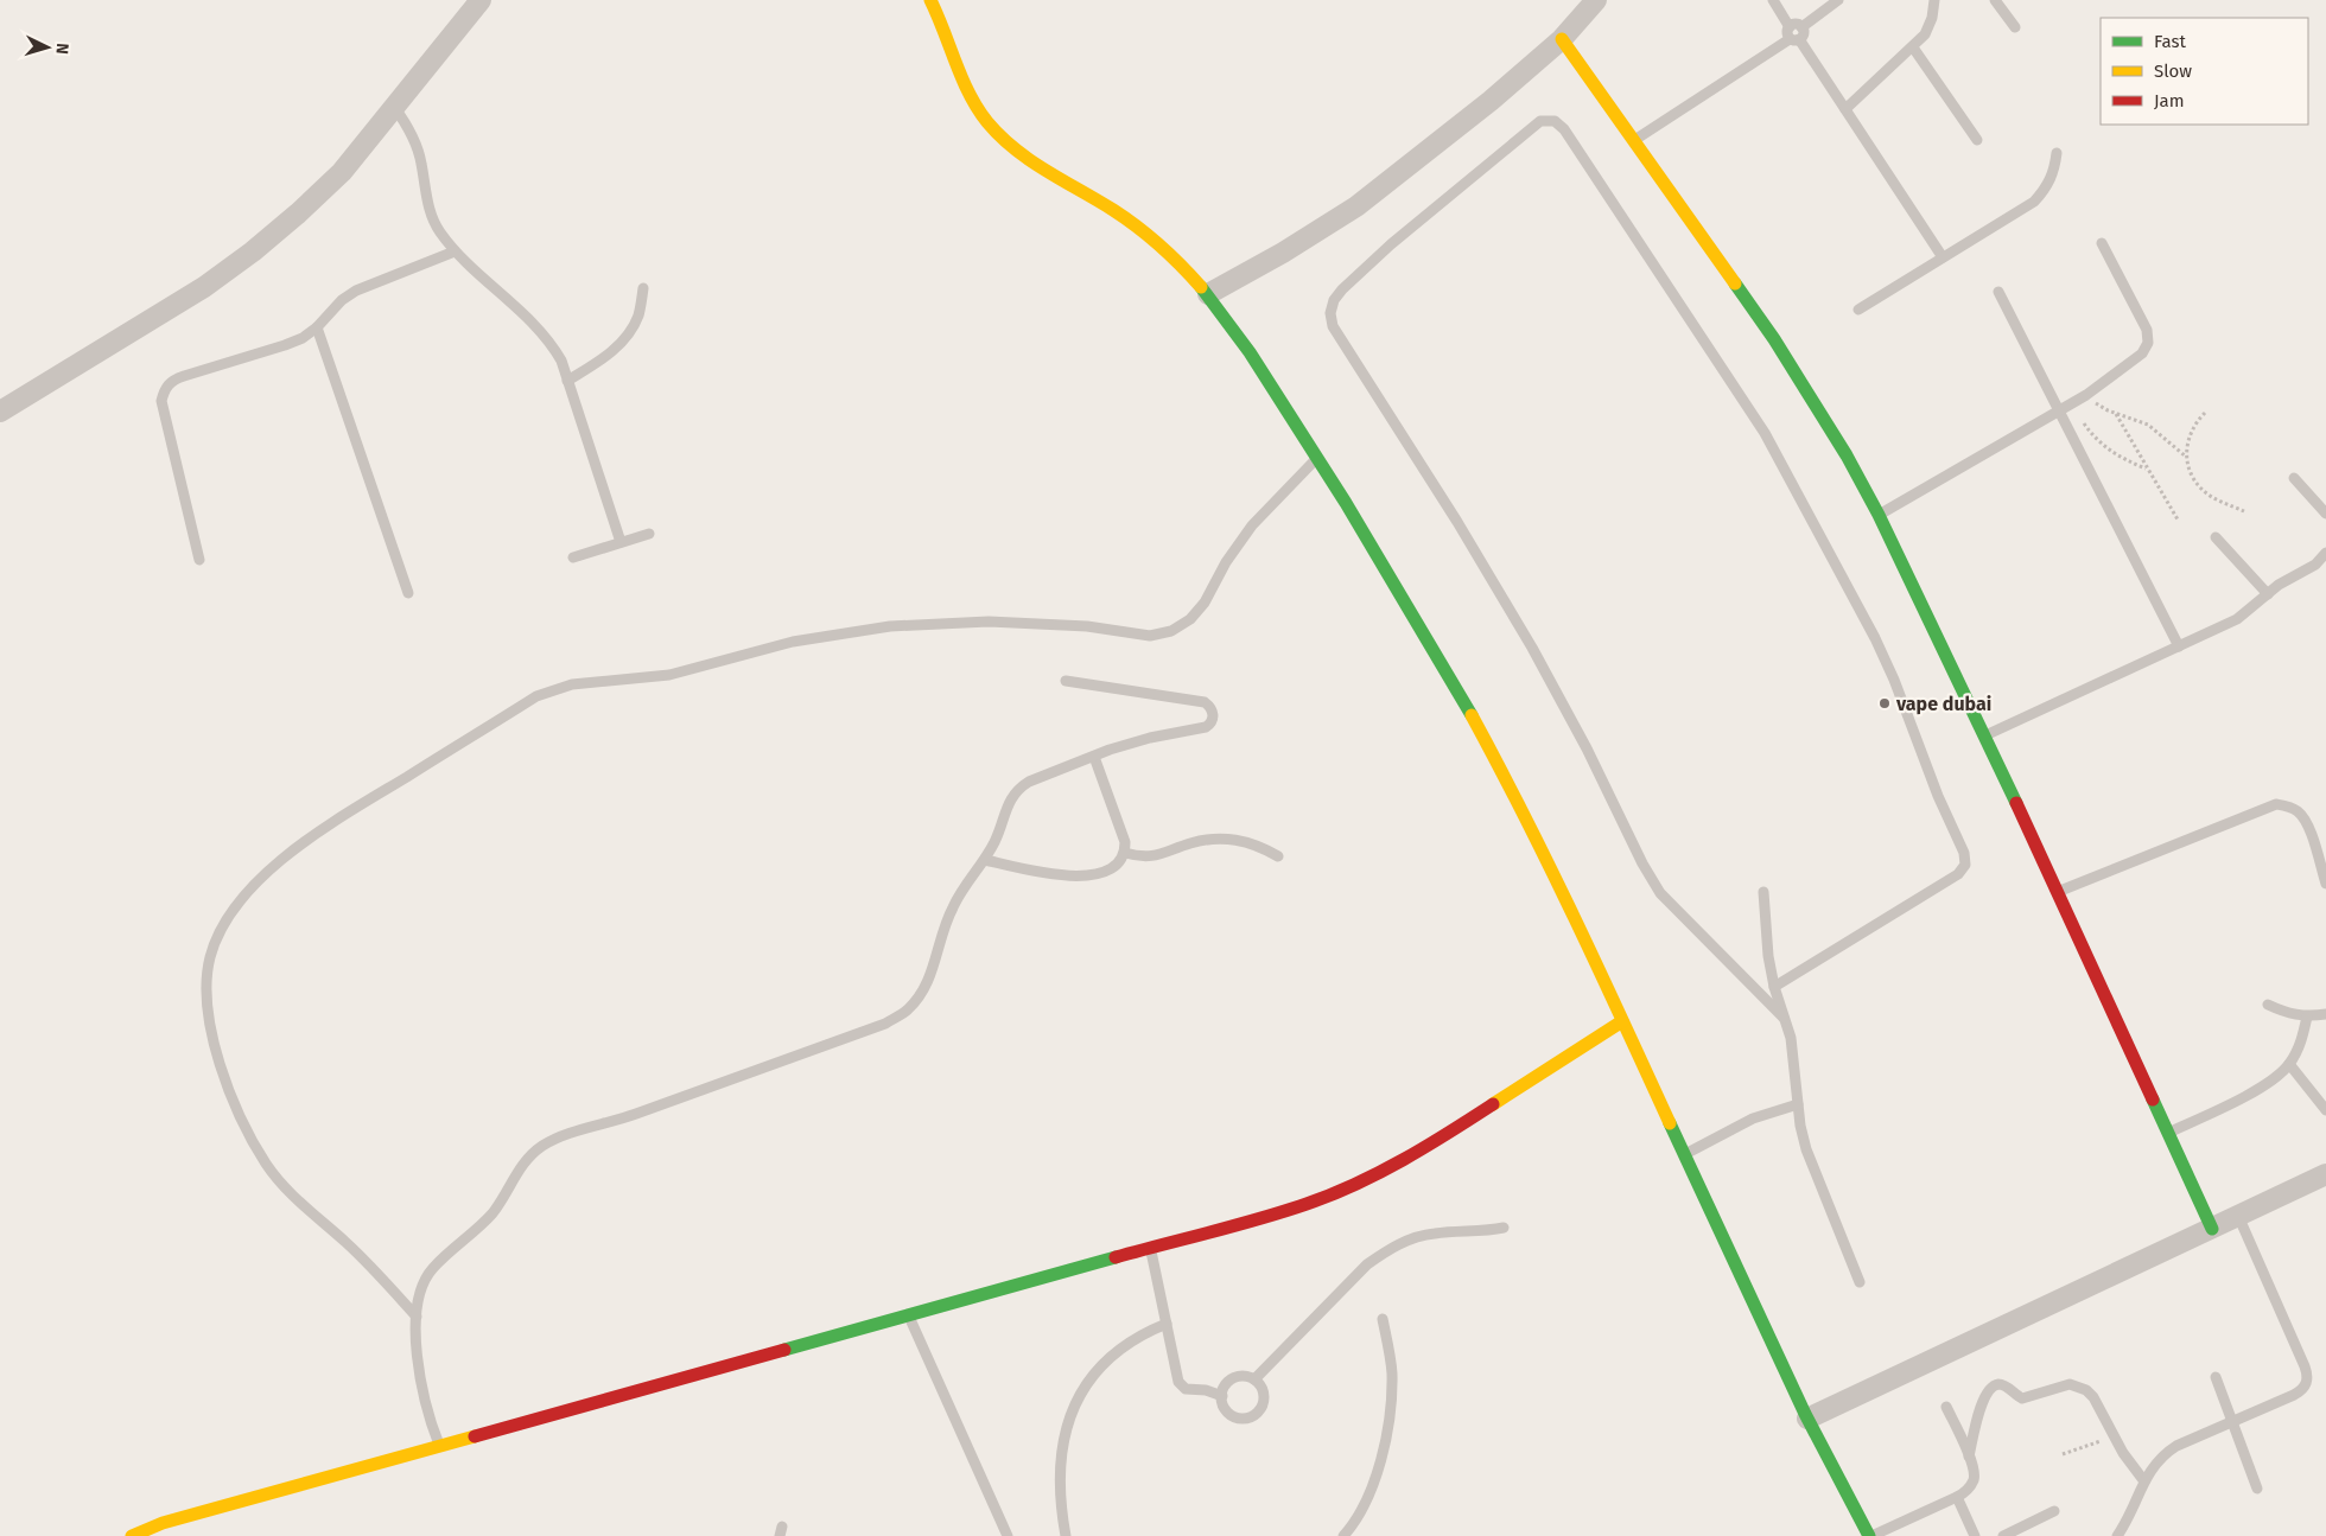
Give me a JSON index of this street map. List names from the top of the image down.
{
  "places": ["vape dubai"],
  "legend": ["Fast", "Slow", "Jam"],
  "north": "right"
}
